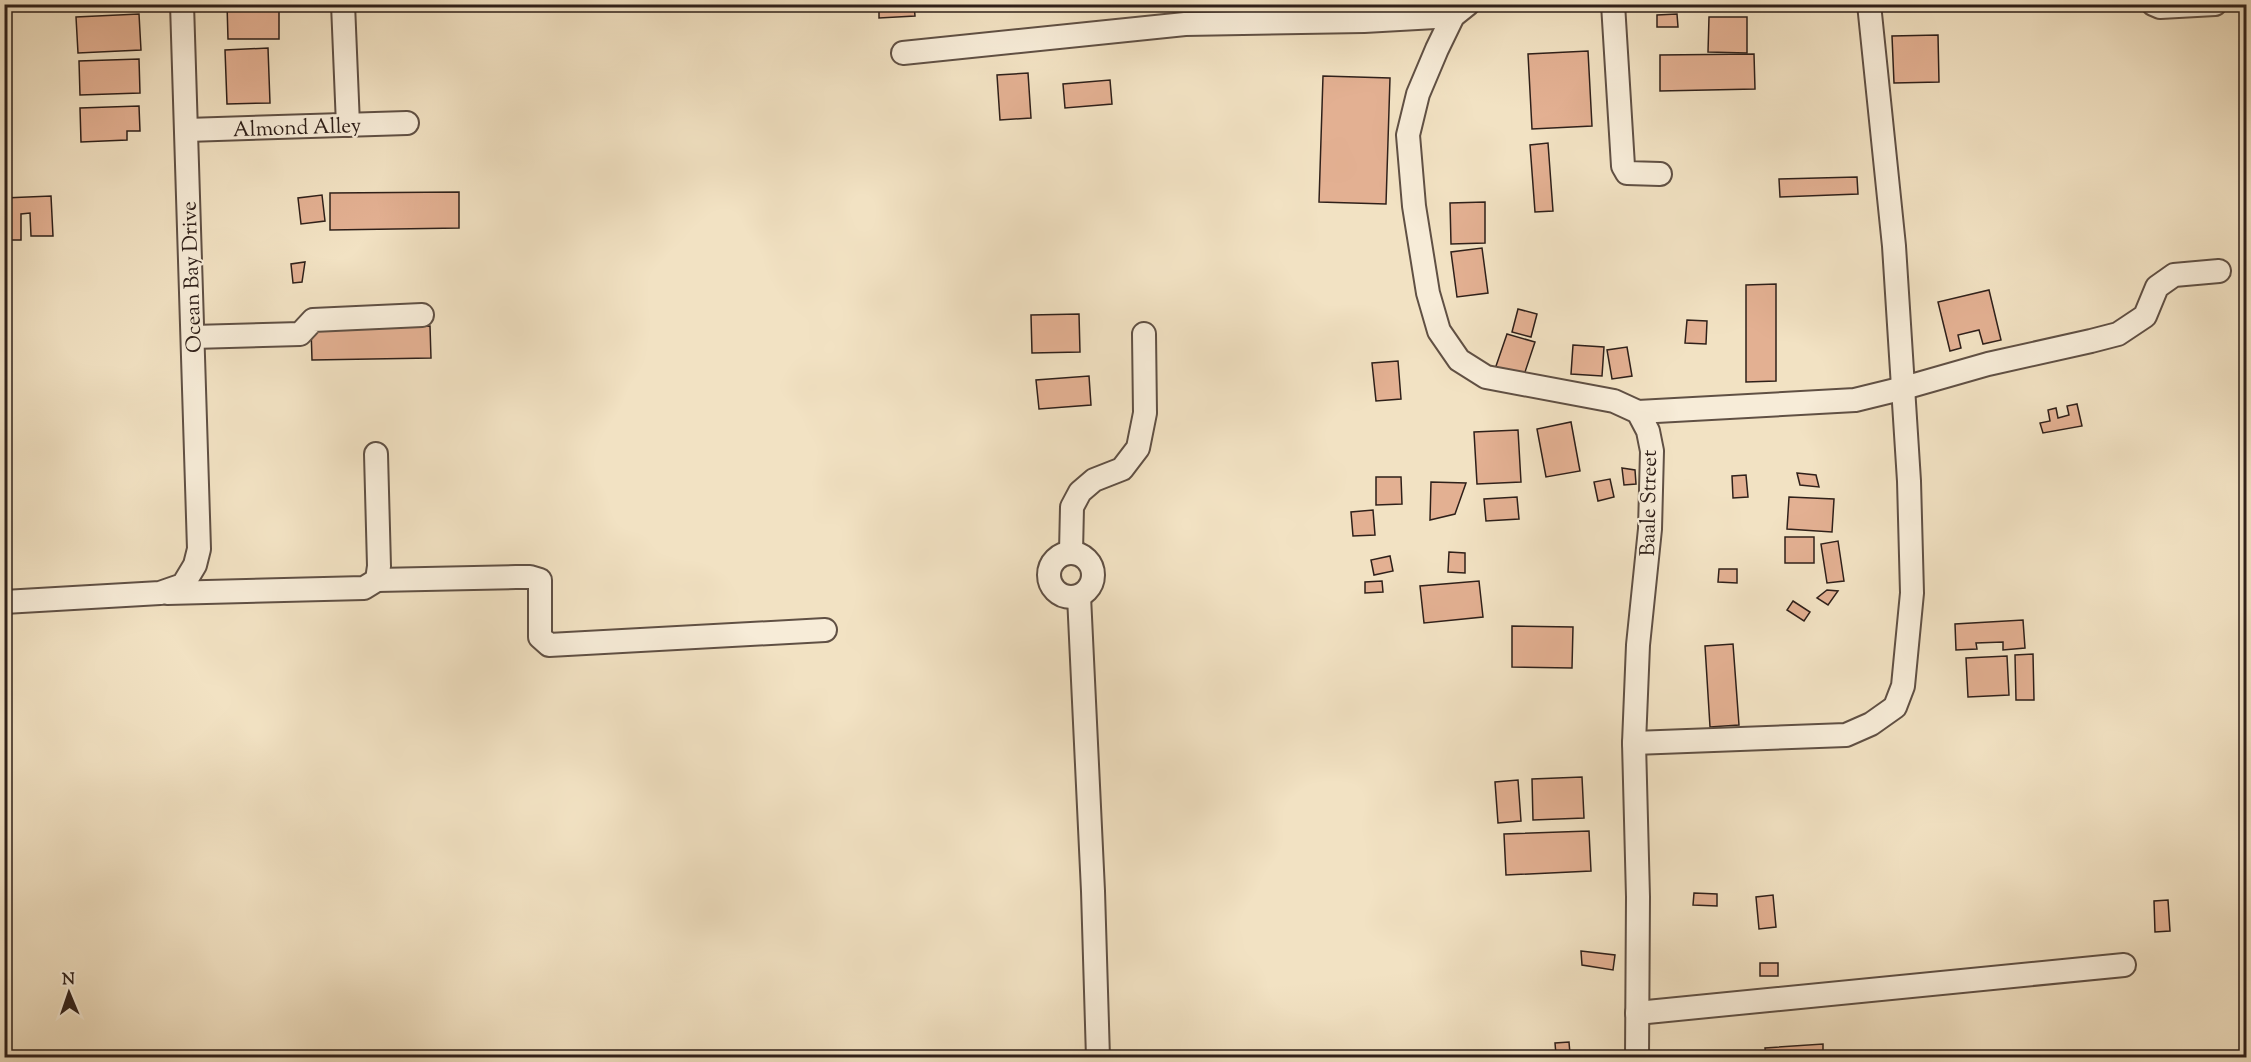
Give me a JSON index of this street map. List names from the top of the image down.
{
  "streets": {
    "street": ["Almond Alley", "Ocean Bay Drive", "Baale Street"]
  },
  "crossings": [
    ["Almond Alley", "Ocean Bay Drive"]
  ],
  "north": "top"
}
